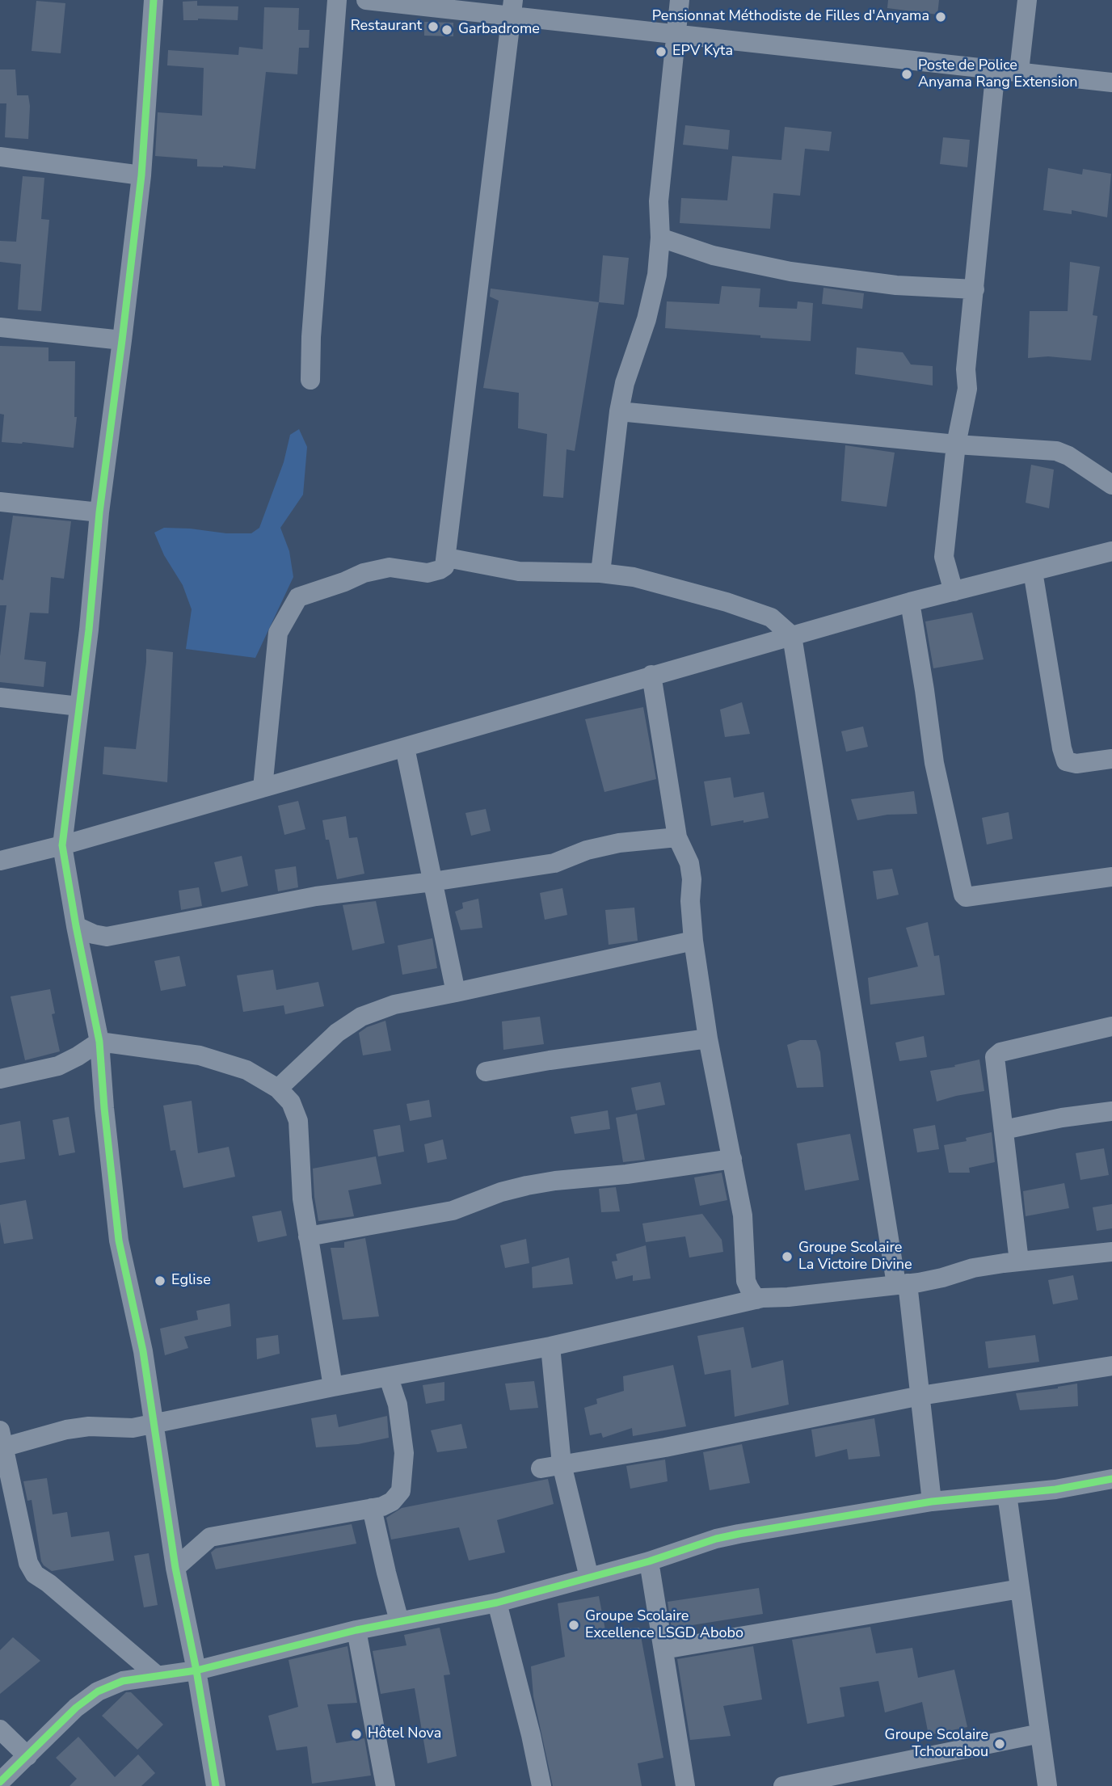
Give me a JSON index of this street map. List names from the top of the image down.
{
  "places": [
    "Pensionnat Méthodiste de Filles d'Anyama",
    "Restaurant",
    "Garbadrome",
    "EPV Kyta",
    "Poste de Police Anyama Rang Extension",
    "Groupe Scolaire La Victoire Divine",
    "Eglise",
    "Groupe Scolaire Excellence LSGD Abobo",
    "Hôtel Nova",
    "Groupe Scolaire Tchourabou"
  ]
}
